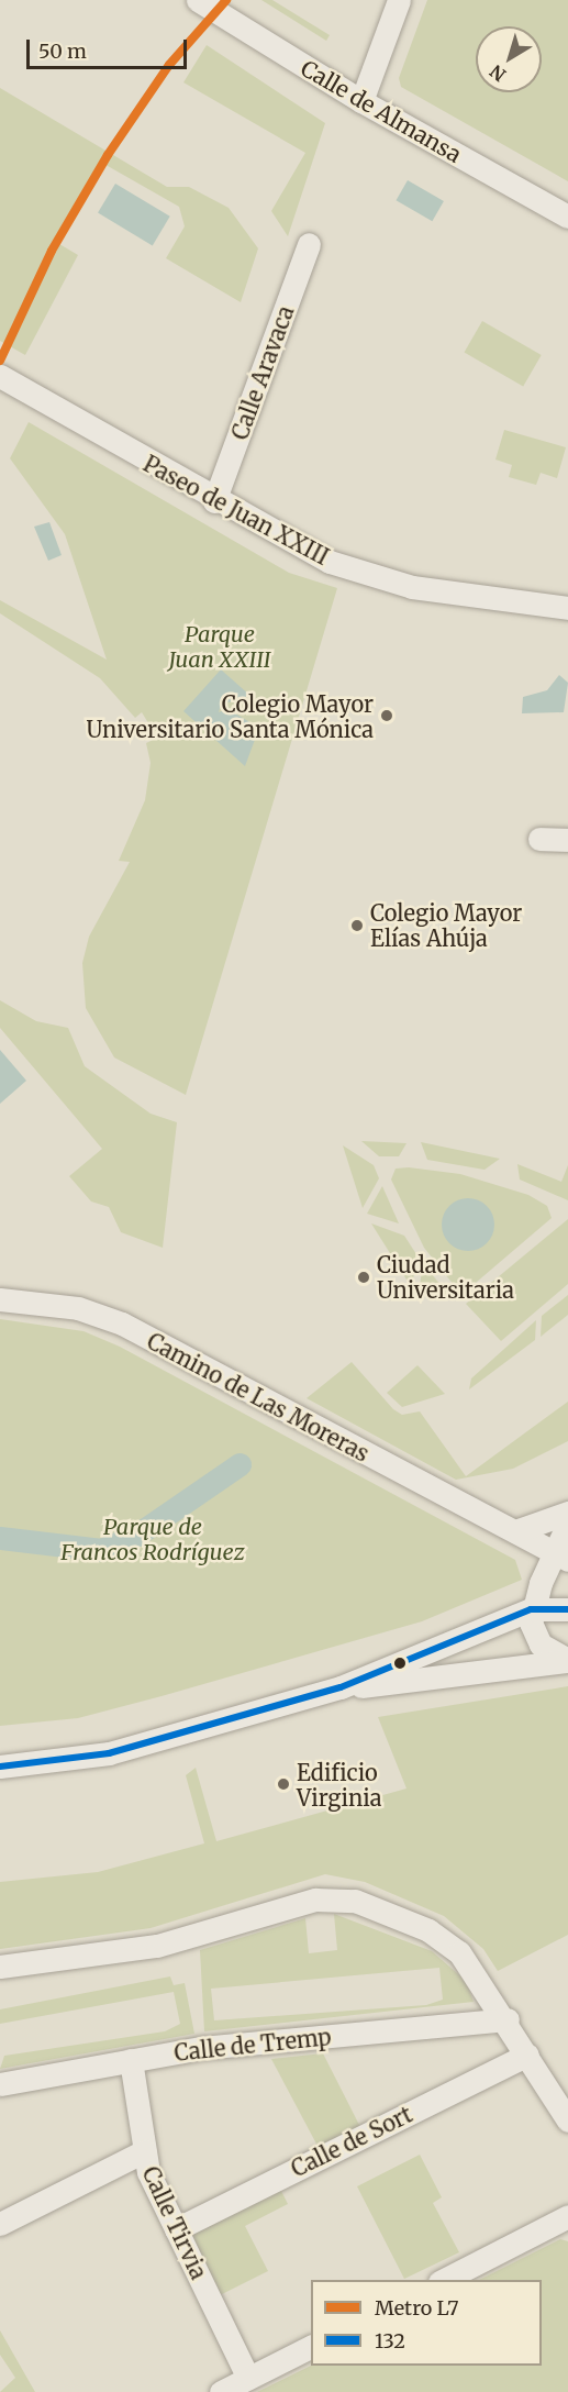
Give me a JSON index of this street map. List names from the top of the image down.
{
  "streets": {
    "street": [
      "Calle de Almansa",
      "Calle Aravaca",
      "Paseo de Juan XXIII",
      "Camino de Las Moreras",
      "Calle de Tremp",
      "Calle de Sort",
      "Calle Tirvia"
    ]
  },
  "crossings": [
    ["Calle Aravaca", "Paseo de Juan XXIII"],
    ["Calle de Tremp", "Calle Tirvia"],
    ["Calle de Sort", "Calle Tirvia"]
  ],
  "parks": ["Parque Juan XXIII", "Parque de Francos Rodríguez"],
  "places": [
    "Colegio Mayor Universitario Santa Mónica",
    "Colegio Mayor Elías Ahúja",
    "Ciudad Universitaria",
    "Edificio Virginia"
  ],
  "lines": ["metro line L7", "transit line 132"],
  "legend": ["Metro L7", "132"],
  "scale_bar": "50 m",
  "north": "bottom left"
}
